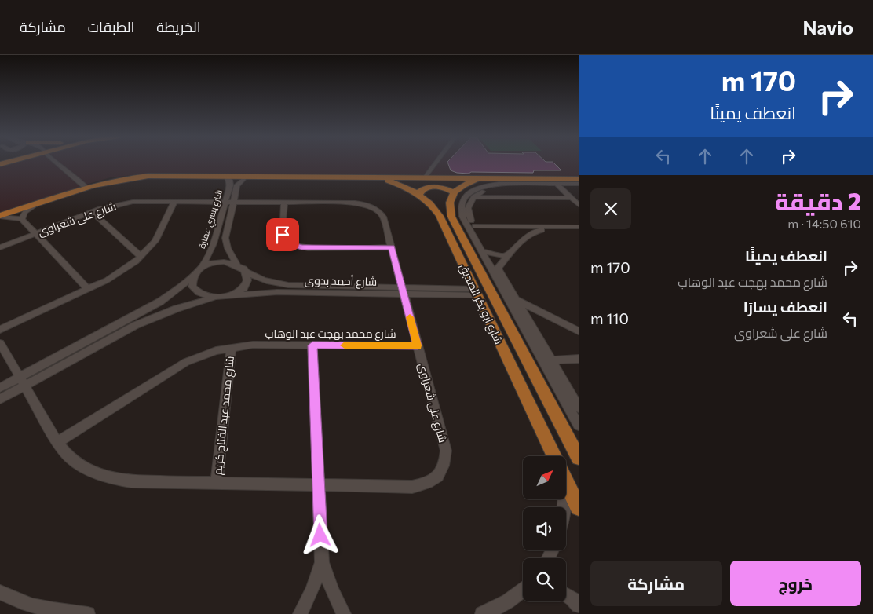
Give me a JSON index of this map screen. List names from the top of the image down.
{
  "streets": {
    "main road": ["شارع ابو بكر الصديق"],
    "street": [
      "شارع على شعراوى",
      "شارع يسري عمارة",
      "شارع أحمد بدوى",
      "شارع محمد بهجت عبد الوهاب",
      "شارع محمد عبد الفتاح كريم"
    ]
  },
  "crossings": [
    ["شارع على شعراوى", "شارع يسري عمارة"],
    ["شارع على شعراوى", "شارع أحمد بدوى"],
    ["شارع على شعراوى", "شارع محمد بهجت عبد الوهاب"],
    ["شارع على شعراوى", "شارع محمد عبد الفتاح كريم"],
    ["شارع يسري عمارة", "شارع أحمد بدوى"],
    ["شارع أحمد بدوى", "شارع ابو بكر الصديق"],
    ["شارع محمد بهجت عبد الوهاب", "شارع محمد عبد الفتاح كريم"]
  ],
  "north": "top right",
  "page": {
    "header": "Navio",
    "nav": ["الخريطة", "الطبقات", "مشاركة"],
    "turn": ["170 m", "انعطف يمينًا"],
    "heading": ["2 دقيقة", "610 m · 14:50"],
    "list": [
      {
        "name": "انعطف يمينًا",
        "note": "شارع محمد بهجت عبد الوهاب",
        "value": "170 m"
      },
      {
        "name": "انعطف يسارًا",
        "note": "شارع على شعراوى",
        "value": "110 m"
      }
    ],
    "buttons": ["خروج", "مشاركة"]
  }
}
